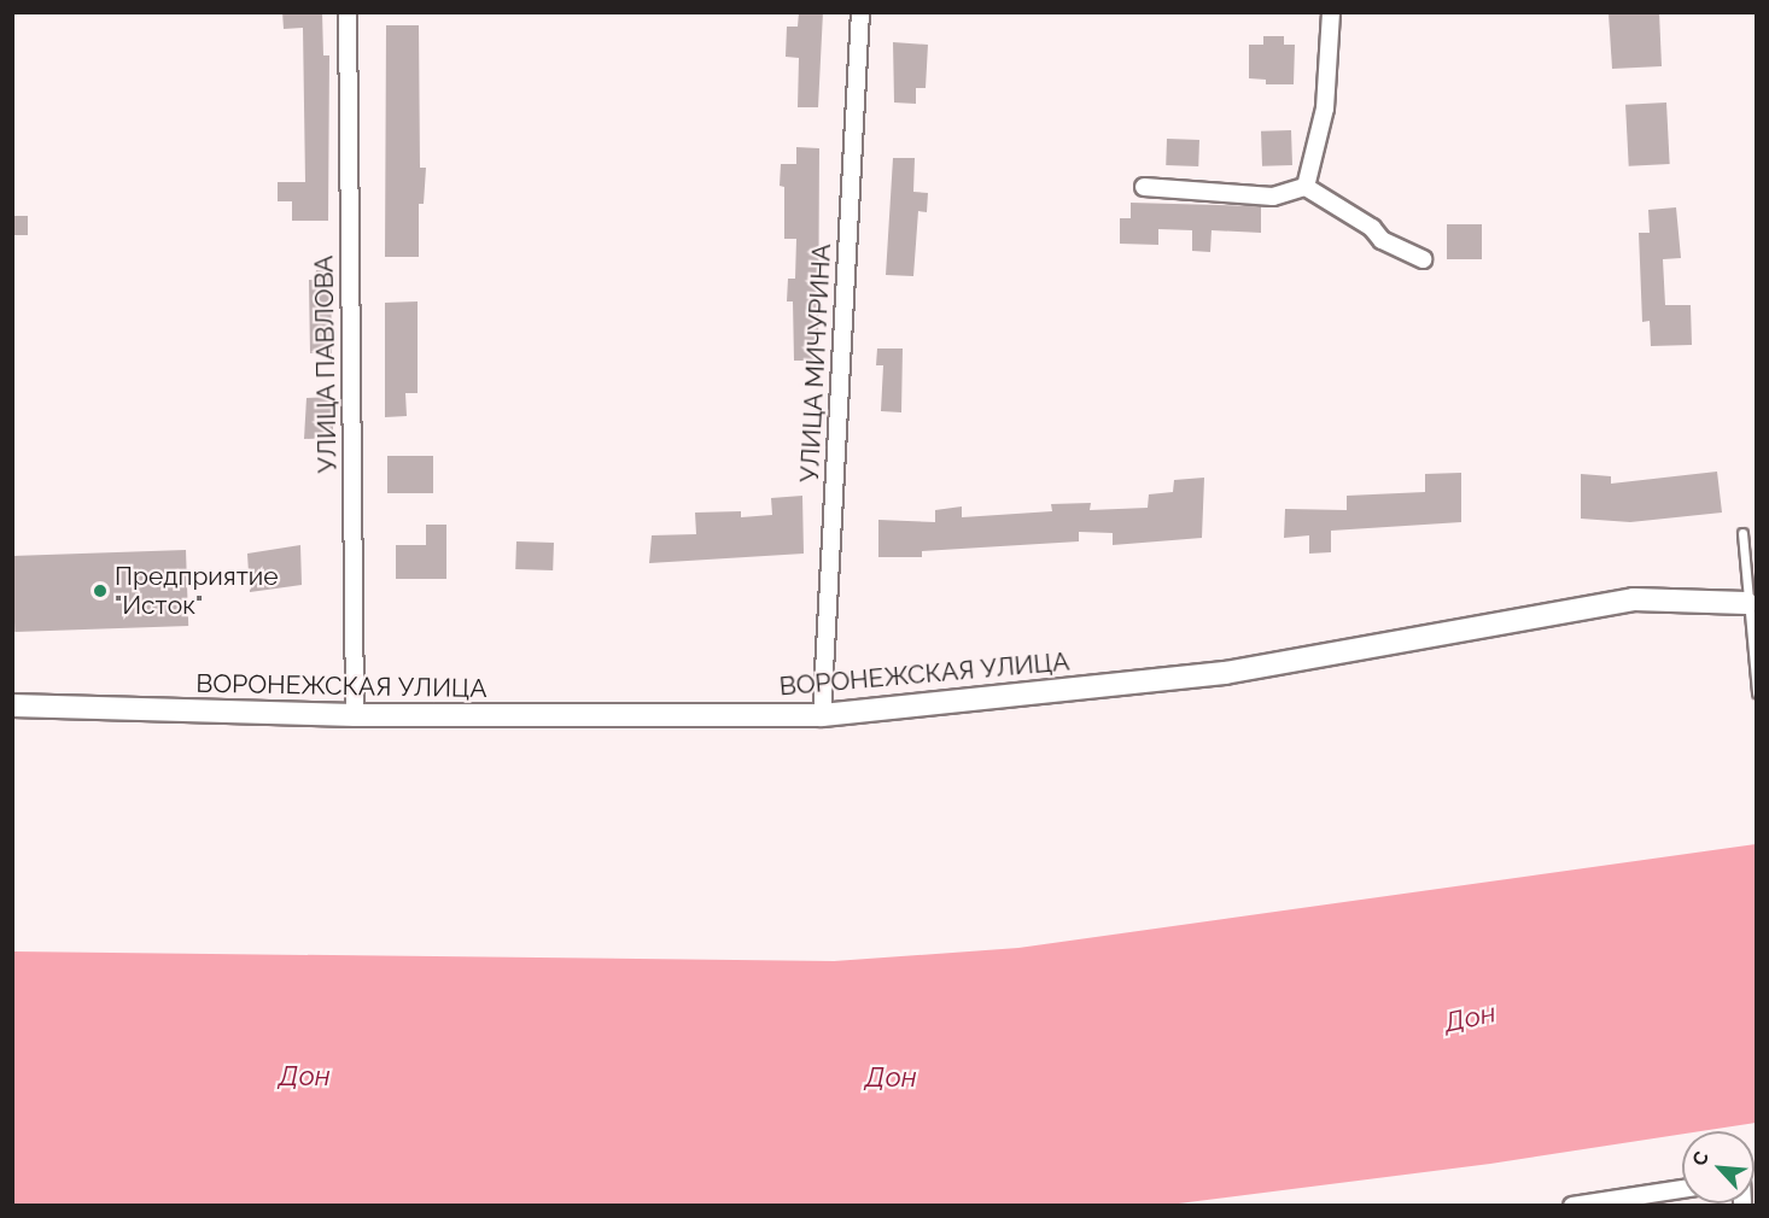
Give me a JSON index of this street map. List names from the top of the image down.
{
  "streets": {
    "street": ["УЛИЦА МИЧУРИНА", "УЛИЦА ПАВЛОВА", "ВОРОНЕЖСКАЯ УЛИЦА"]
  },
  "crossings": [
    ["УЛИЦА МИЧУРИНА", "ВОРОНЕЖСКАЯ УЛИЦА"],
    ["УЛИЦА ПАВЛОВА", "ВОРОНЕЖСКАЯ УЛИЦА"]
  ],
  "water": ["Дон"],
  "places": ["Предприятие \"Исток\""],
  "north": "top left"
}
